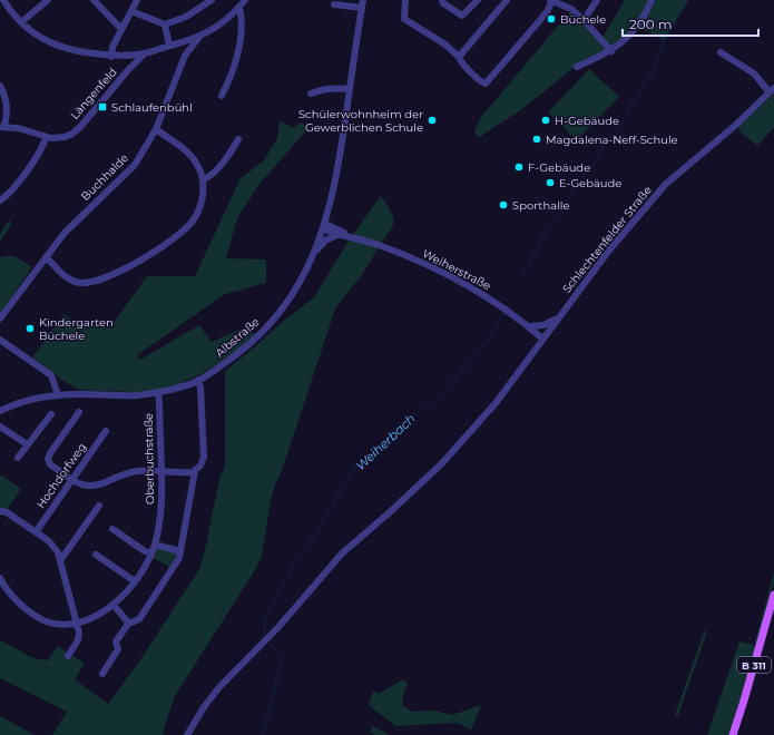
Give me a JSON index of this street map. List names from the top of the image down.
{
  "streets": {
    "main road": ["B 311"],
    "street": [
      "Längenfeld",
      "Buchhalde",
      "Schlechtenfelder Straße",
      "Weiherstraße",
      "Albstraße",
      "Oberbuchstraße",
      "Hochdorfweg"
    ]
  },
  "crossings": [
    ["Schlechtenfelder Straße", "Weiherstraße"],
    ["Weiherstraße", "Albstraße"],
    ["Albstraße", "Oberbuchstraße"]
  ],
  "water": ["Weiherbach"],
  "places": {
    "other": [
      "Büchele",
      "Schülerwohnheim der Gewerblichen Schule",
      "H-Gebäude",
      "Magdalena-Neff-Schule",
      "F-Gebäude",
      "E-Gebäude",
      "Sporthalle",
      "Kindergarten Büchele"
    ],
    "transit": ["Schlaufenbühl"]
  },
  "scale_bar": "200 m"
}
